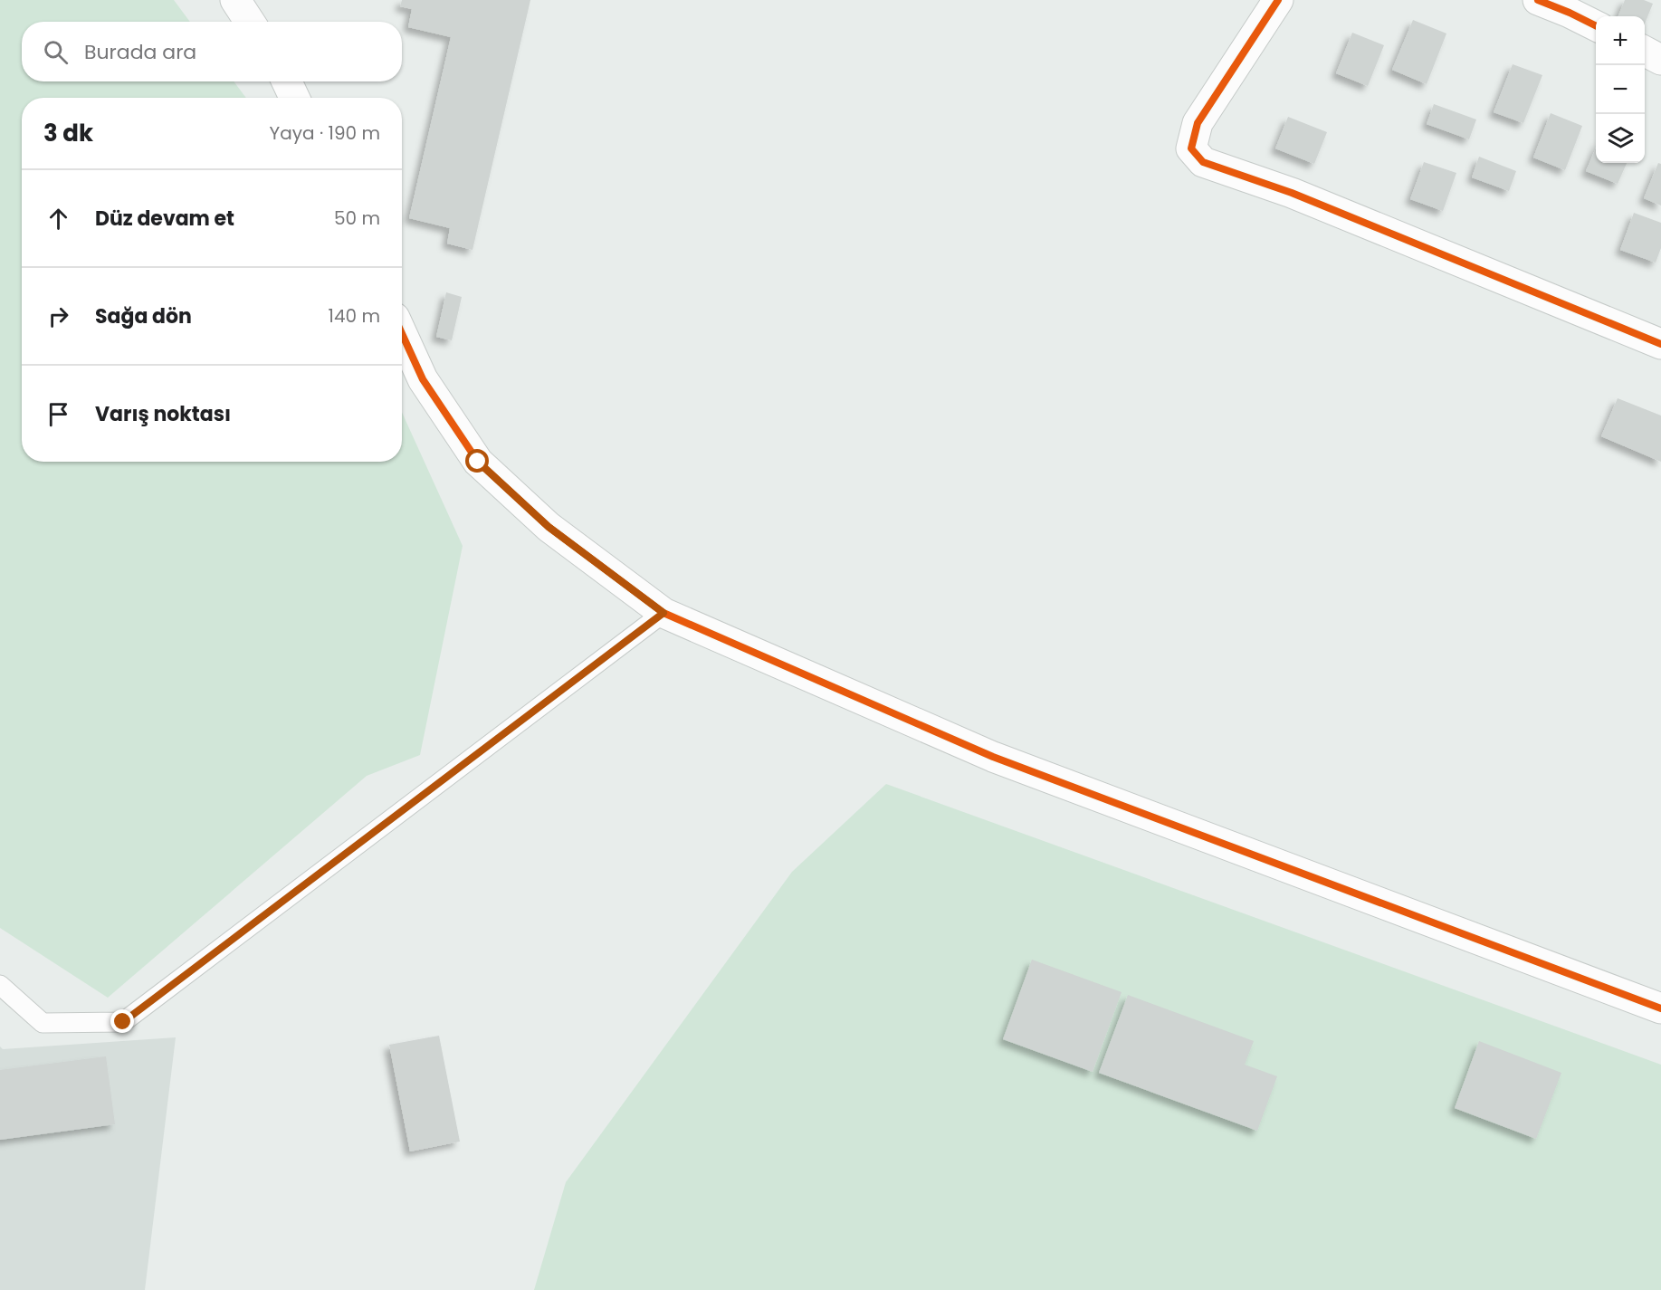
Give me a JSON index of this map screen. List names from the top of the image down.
{
  "page": {
    "map_buttons": ["+", "−"],
    "search": "Burada ara",
    "heading": ["3 dk", "Yaya · 190 m"],
    "list": [
      ["Düz devam et", "50 m"],
      ["Sağa dön", "140 m"],
      "Varış noktası"
    ]
  }
}
